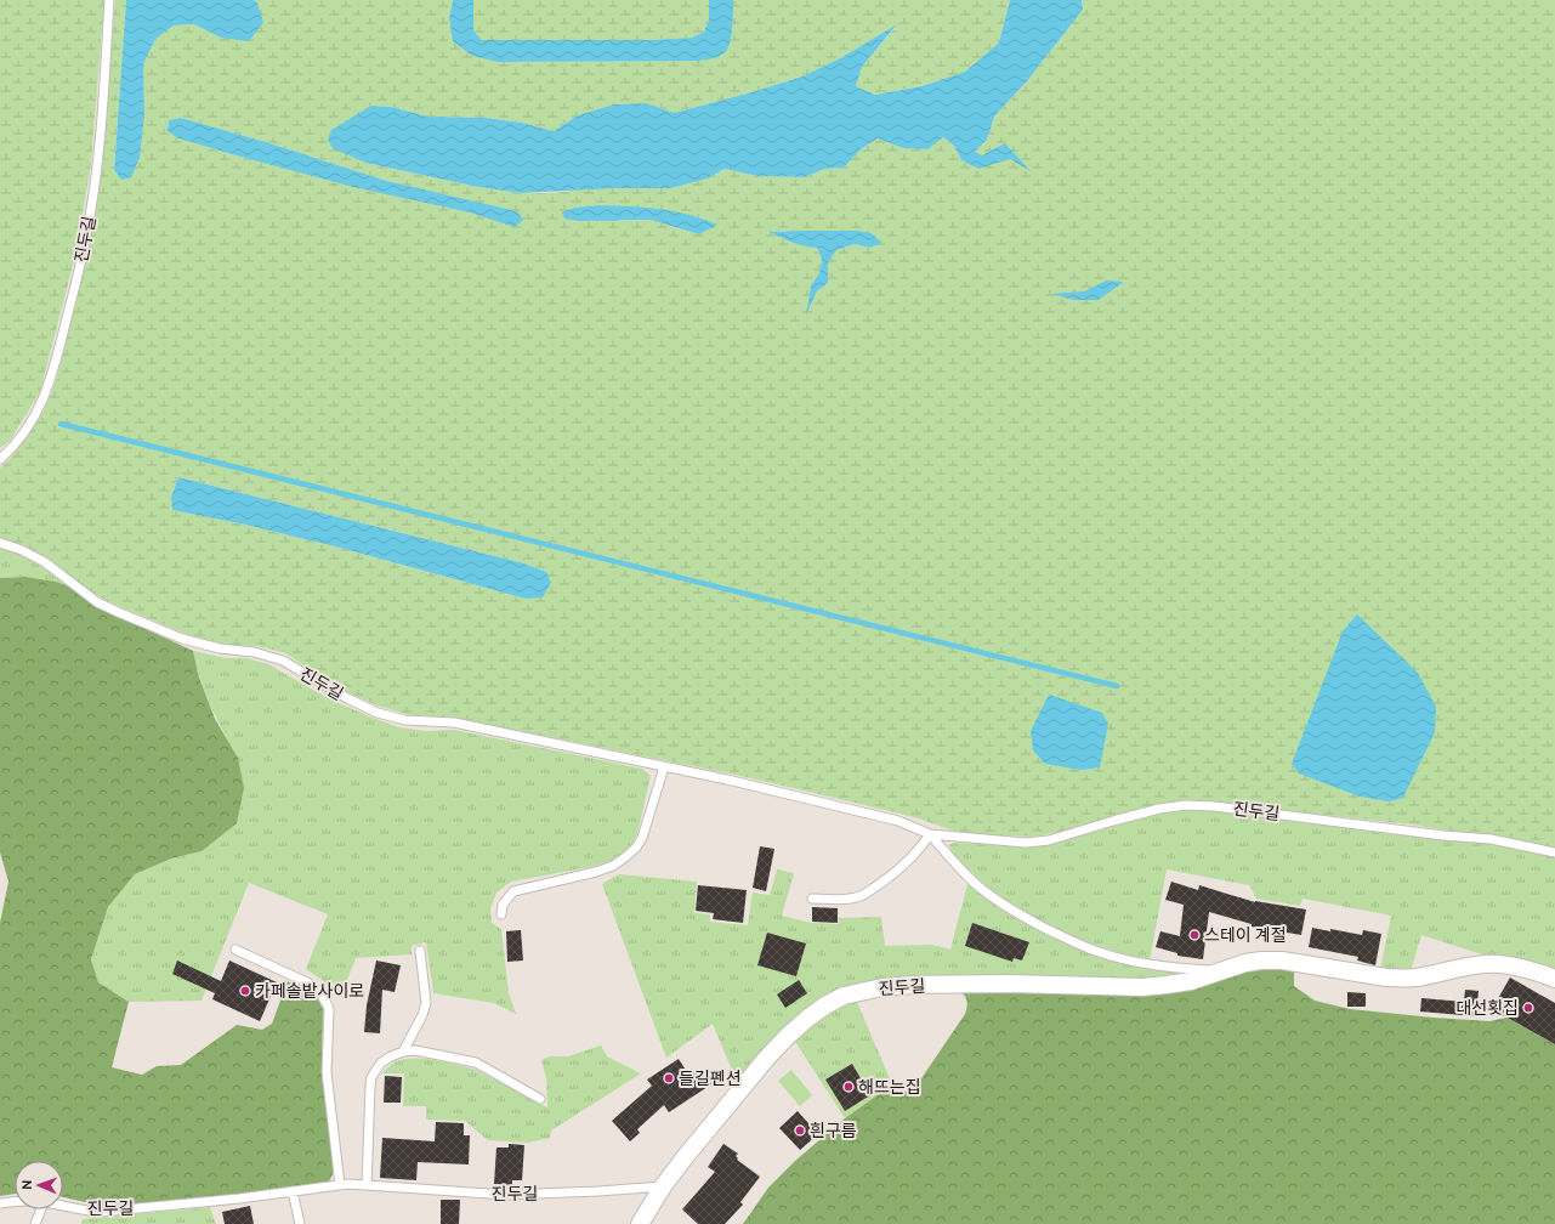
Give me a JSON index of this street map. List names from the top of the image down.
{
  "streets": {
    "street": ["진두길"]
  },
  "places": [
    "스테이 계절",
    "카페솔밭사이로",
    "대선횟집",
    "들길펜션",
    "해뜨는집",
    "흰구름"
  ],
  "north": "left"
}
